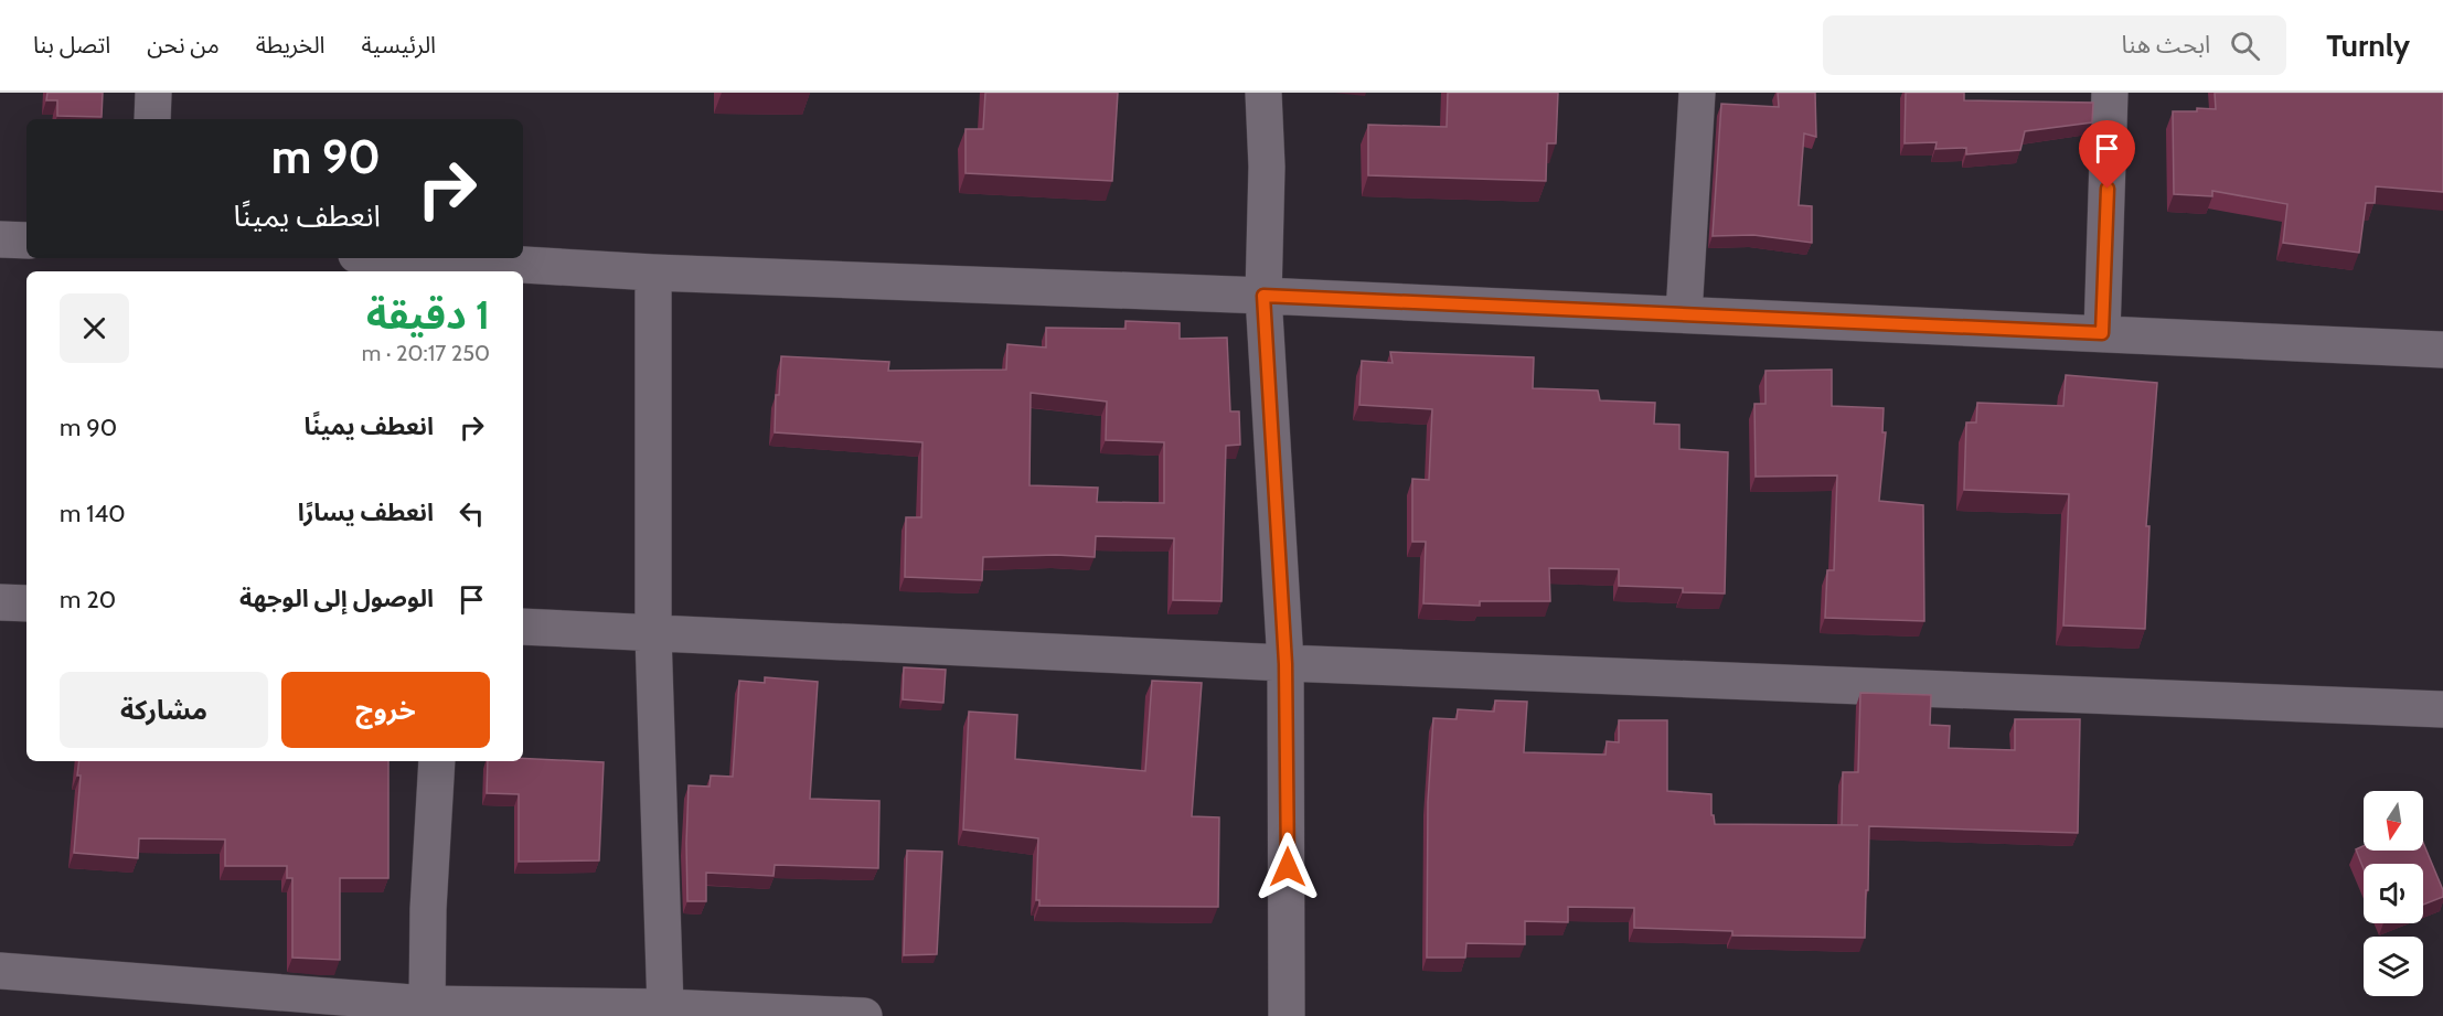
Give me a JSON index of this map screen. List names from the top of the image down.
{
  "north": "bottom",
  "page": {
    "header": "Turnly",
    "search": "ابحث هنا",
    "nav": [
      "الرئيسية",
      "الخريطة",
      "من نحن",
      "اتصل بنا"
    ],
    "turn": ["90 m", "انعطف يمينًا"],
    "heading": ["1 دقيقة", "250 m · 20:17"],
    "list": [
      {
        "name": "انعطف يمينًا",
        "value": "90 m"
      },
      {
        "name": "انعطف يسارًا",
        "value": "140 m"
      },
      {
        "name": "الوصول إلى الوجهة",
        "value": "20 m"
      }
    ],
    "buttons": ["خروج", "مشاركة"]
  }
}
